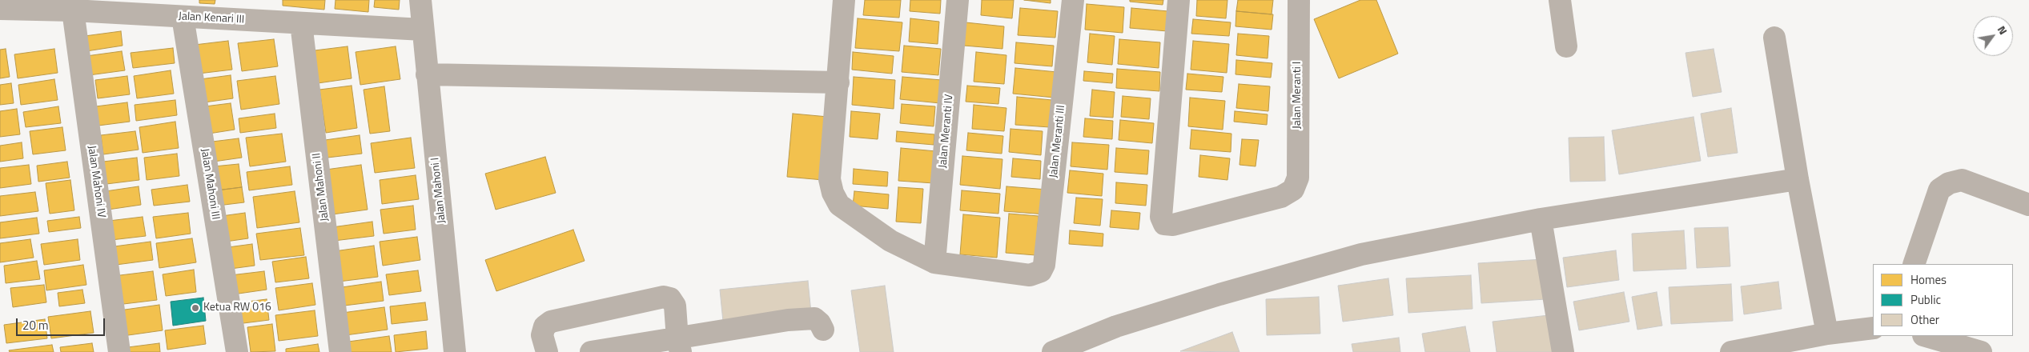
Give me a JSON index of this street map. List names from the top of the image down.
{
  "streets": {
    "street": [
      "Jalan Kenari III",
      "Jalan Meranti I",
      "Jalan Meranti IV",
      "Jalan Meranti III",
      "Jalan Mahoni IV",
      "Jalan Mahoni III",
      "Jalan Mahoni II",
      "Jalan Mahoni I"
    ]
  },
  "crossings": [
    ["Jalan Kenari III", "Jalan Mahoni IV"],
    ["Jalan Kenari III", "Jalan Mahoni III"],
    ["Jalan Kenari III", "Jalan Mahoni II"],
    ["Jalan Kenari III", "Jalan Mahoni I"],
    ["Jalan Meranti IV", "Jalan Meranti III"]
  ],
  "places": ["Ketua RW 016"],
  "legend": ["Homes", "Public", "Other"],
  "scale_bar": "20 m",
  "north": "top right"
}
